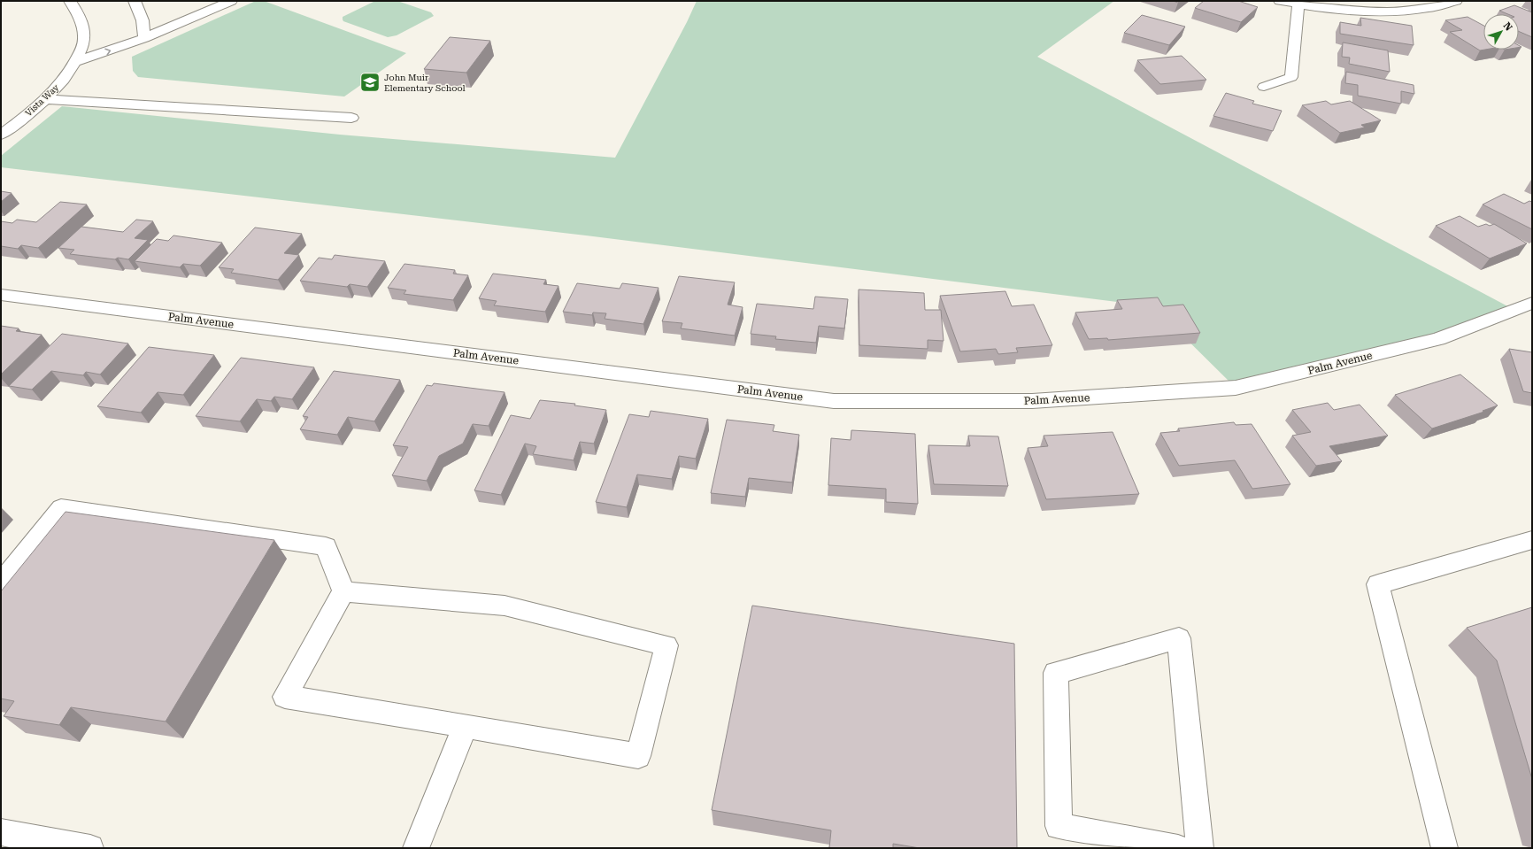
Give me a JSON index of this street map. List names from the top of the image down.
{
  "streets": {
    "street": ["Vista Way", "Palm Avenue"]
  },
  "places": {
    "school or university": ["John Muir Elementary School"]
  },
  "north": "top right"
}
